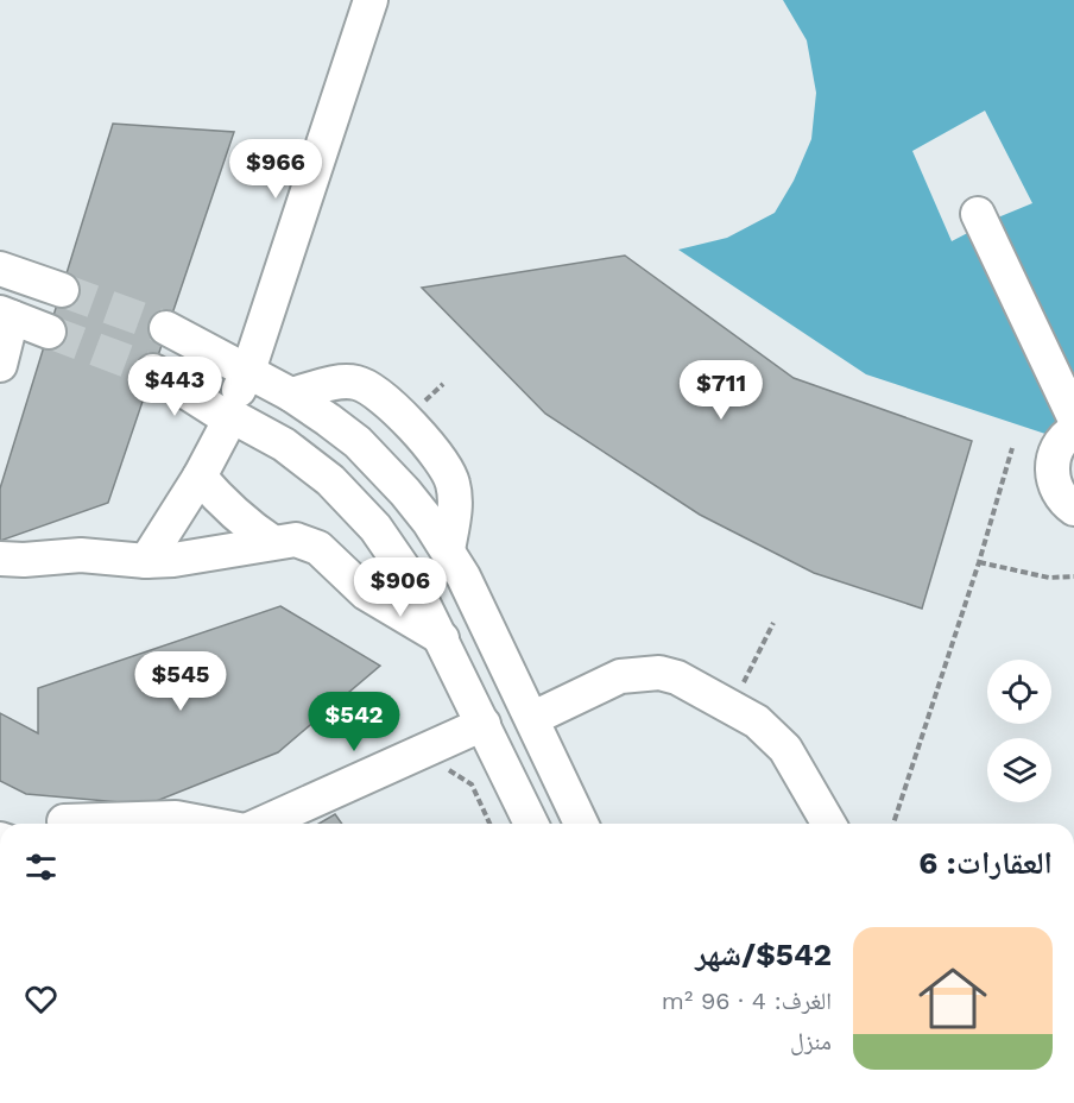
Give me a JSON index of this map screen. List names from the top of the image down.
{
  "page": {
    "price": [
      "$966",
      "$443",
      "$711",
      "$906",
      "$545",
      "$542"
    ],
    "heading": "العقارات: 6",
    "list": [
      {
        "name": "$542/شهر",
        "note": "الغرف: 4 · 96 m² · منزل"
      }
    ]
  }
}
